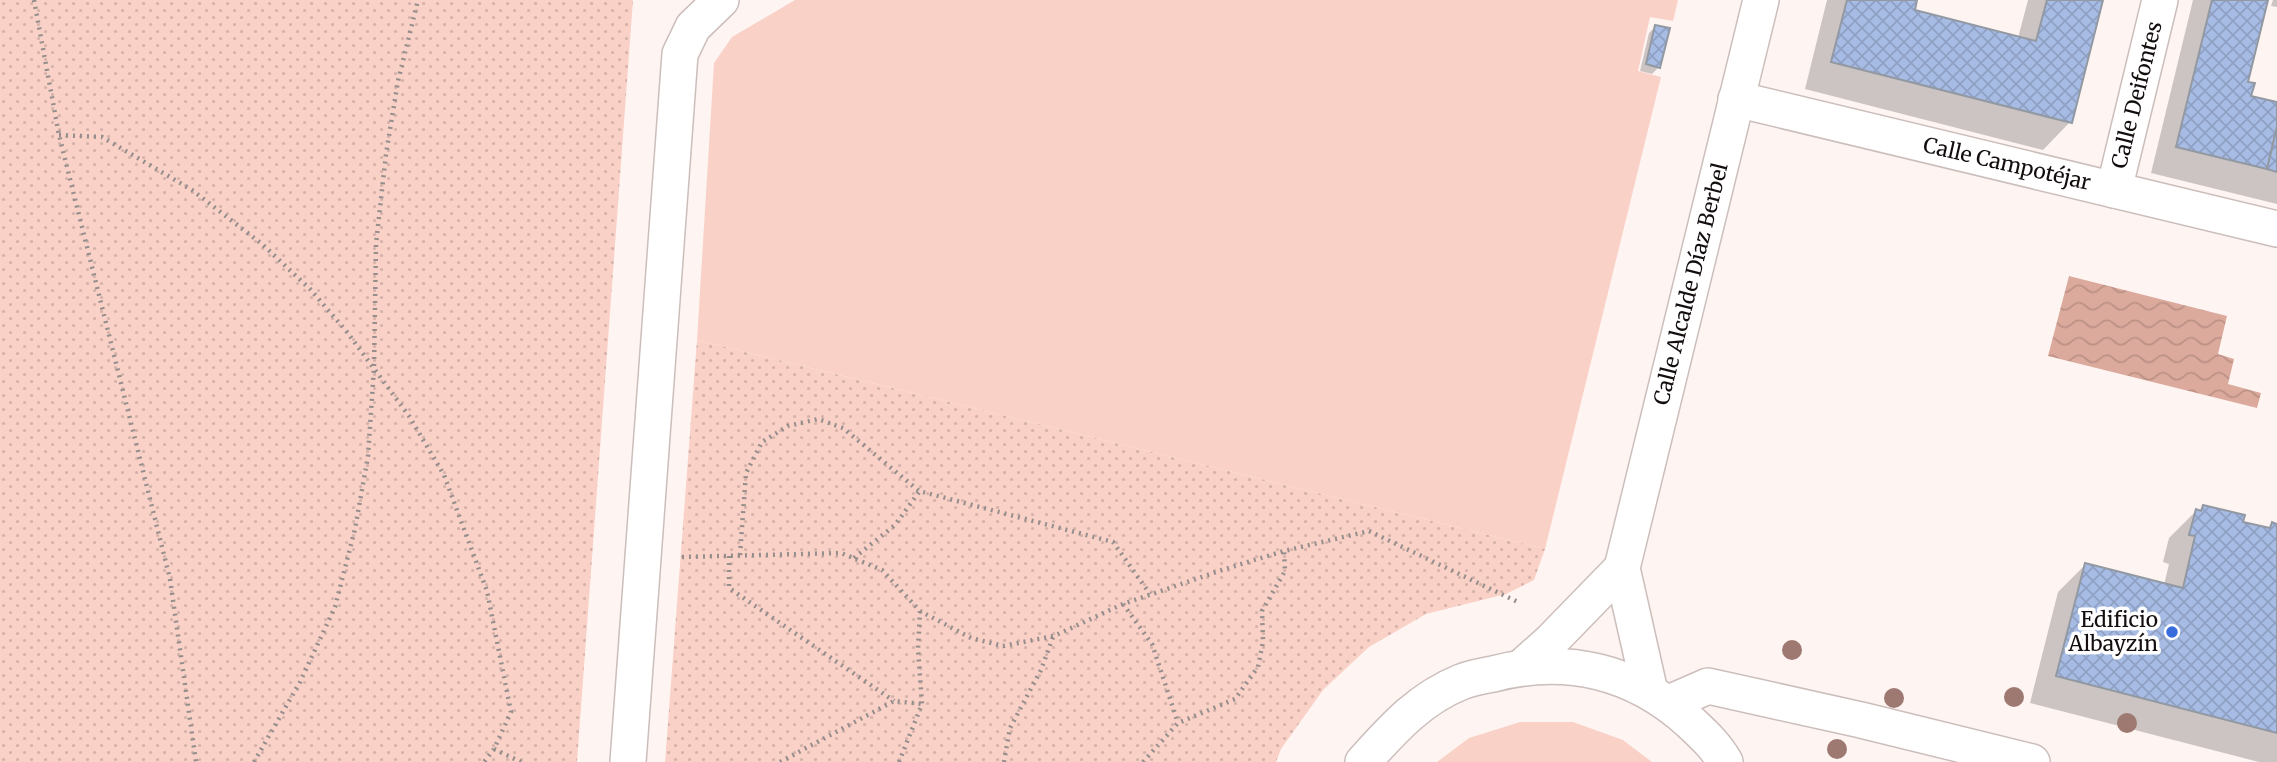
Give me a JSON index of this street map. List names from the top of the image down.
{
  "streets": {
    "street": ["Calle Deifontes", "Calle Campotéjar", "Calle Alcalde Díaz Berbel"]
  },
  "crossings": [
    ["Calle Deifontes", "Calle Campotéjar"],
    ["Calle Campotéjar", "Calle Alcalde Díaz Berbel"]
  ],
  "places": ["Edificio Albayzín"]
}
